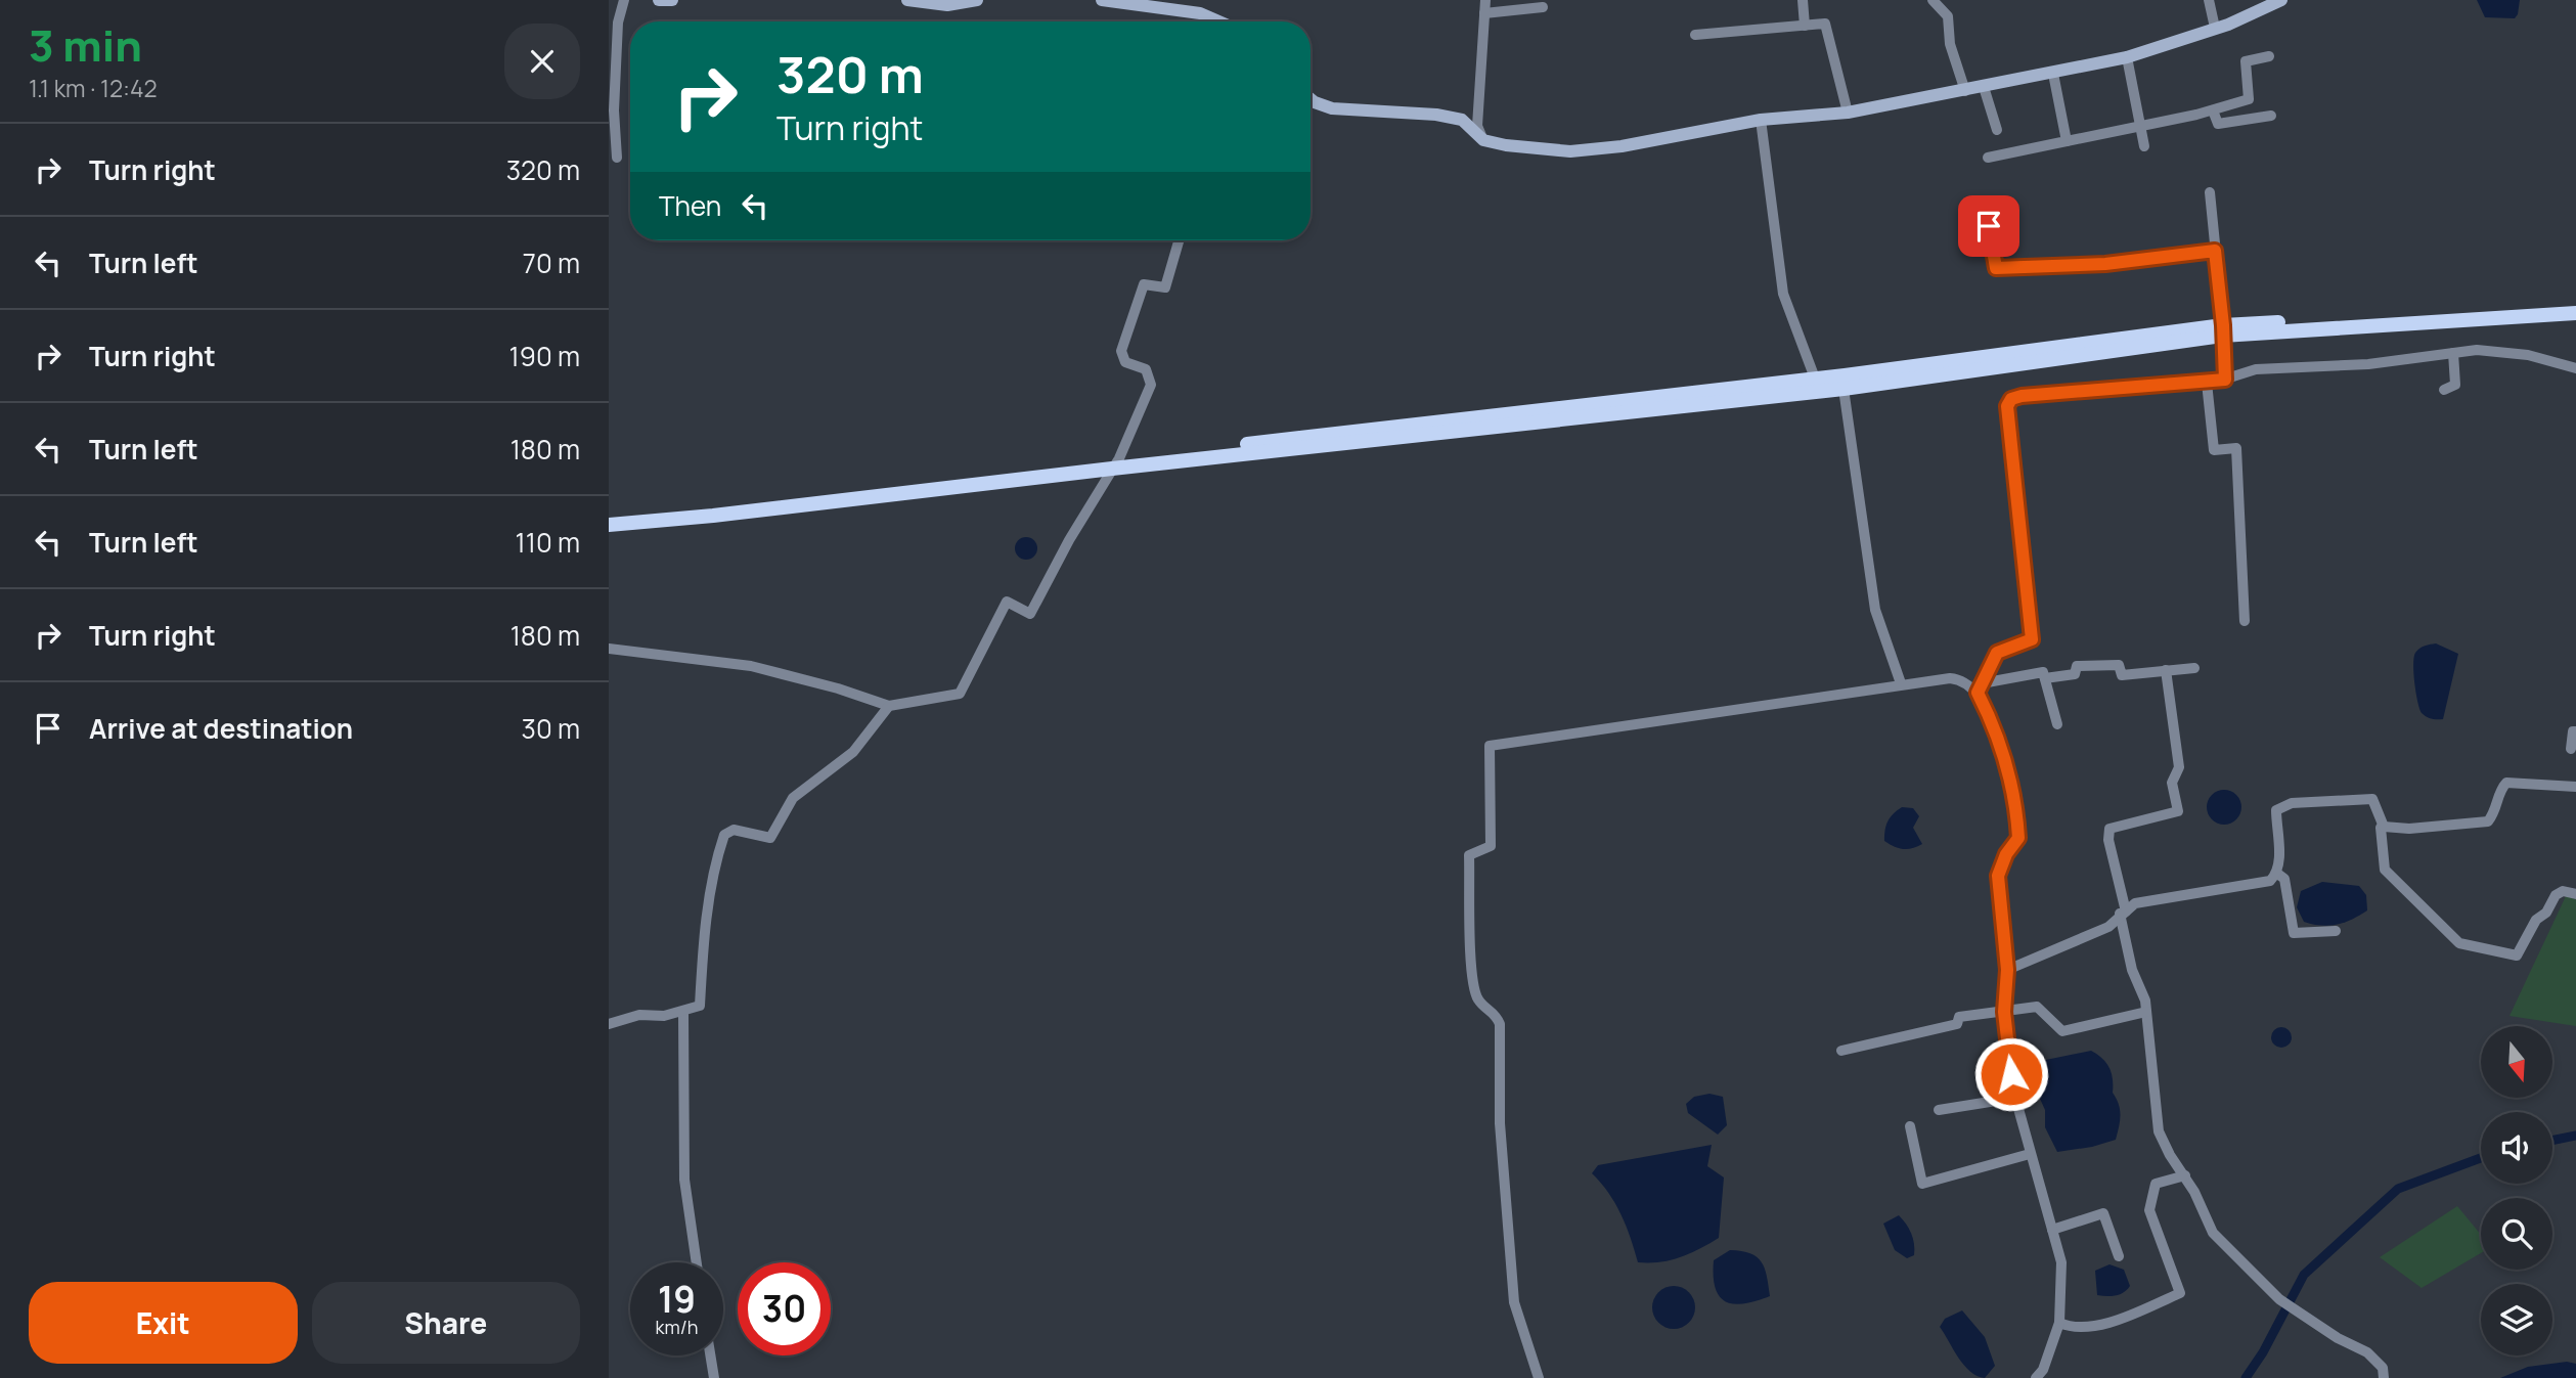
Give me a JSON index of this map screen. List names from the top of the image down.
{
  "north": "bottom",
  "page": {
    "heading": ["3 min", "1.1 km · 12:42"],
    "turn": ["320 m", "Turn right"],
    "list": [
      {
        "name": "Turn right",
        "value": "320 m"
      },
      {
        "name": "Turn left",
        "value": "70 m"
      },
      {
        "name": "Turn right",
        "value": "190 m"
      },
      {
        "name": "Turn left",
        "value": "180 m"
      },
      {
        "name": "Turn left",
        "value": "110 m"
      },
      {
        "name": "Turn right",
        "value": "180 m"
      },
      {
        "name": "Arrive at destination",
        "value": "30 m"
      }
    ],
    "then": "Then",
    "speed": "19 km/h",
    "limit": "30",
    "buttons": ["Exit", "Share"]
  }
}
